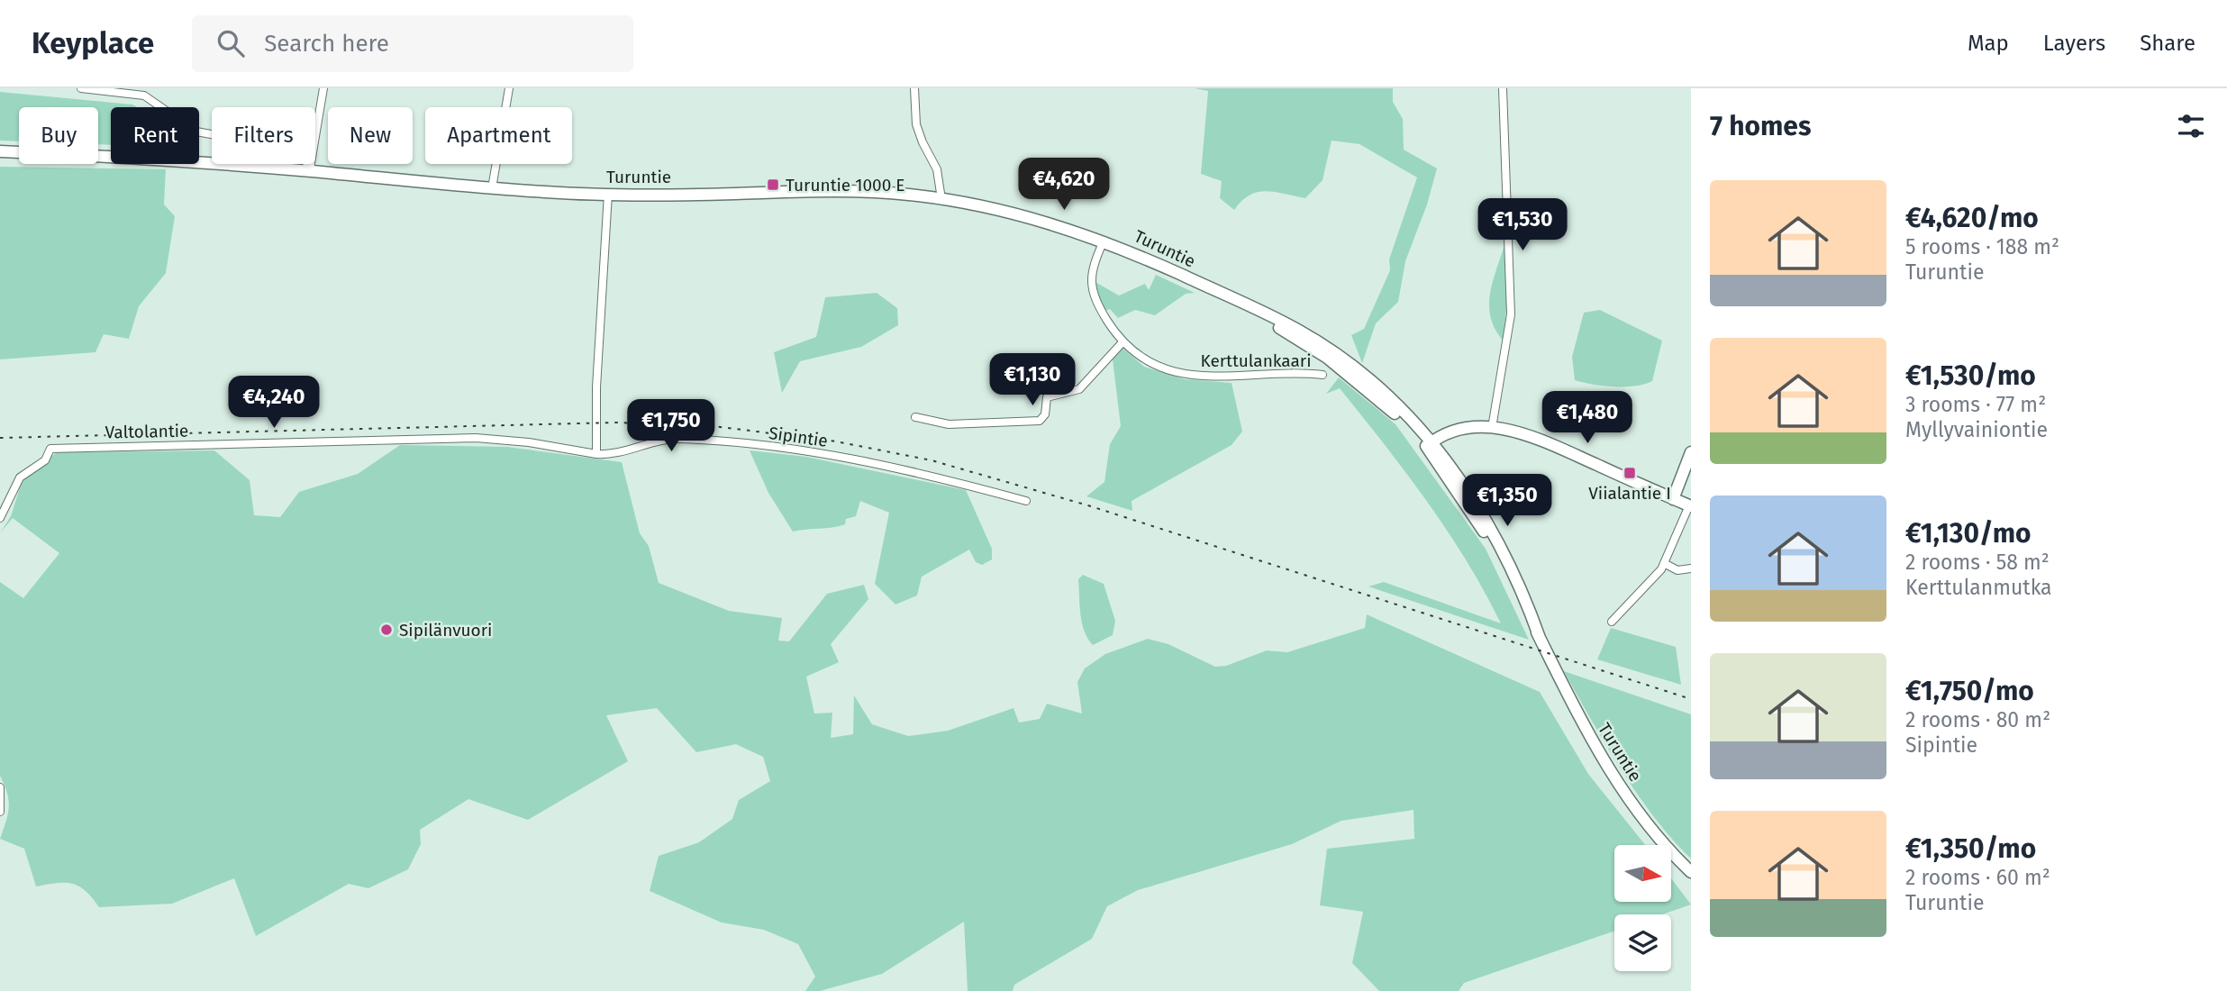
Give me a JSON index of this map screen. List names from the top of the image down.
{
  "streets": {
    "main road": ["Turuntie"],
    "street": ["Kerttulankaari", "Valtolantie", "Sipintie"]
  },
  "crossings": [
    ["Turuntie", "Kerttulankaari"],
    ["Valtolantie", "Sipintie"]
  ],
  "places": {
    "transit": ["Turuntie 1000 E", "Viialantie I"],
    "other": ["Sipilänvuori"]
  },
  "north": "right",
  "page": {
    "header": "Keyplace",
    "search": "Search here",
    "nav": ["Map", "Layers", "Share"],
    "heading": "7 homes",
    "chip": [
      "Buy",
      "Rent",
      "Filters",
      "New",
      "Apartment"
    ],
    "price": [
      "€4,620",
      "€1,530",
      "€1,130",
      "€4,240",
      "€1,480",
      "€1,750",
      "€1,350"
    ],
    "list": [
      {
        "name": "€4,620/mo",
        "note": "5 rooms · 188 m² · Turuntie"
      },
      {
        "name": "€1,530/mo",
        "note": "3 rooms · 77 m² · Myllyvainiontie"
      },
      {
        "name": "€1,130/mo",
        "note": "2 rooms · 58 m² · Kerttulanmutka"
      },
      {
        "name": "€1,750/mo",
        "note": "2 rooms · 80 m² · Sipintie"
      },
      {
        "name": "€1,350/mo",
        "note": "2 rooms · 60 m² · Turuntie"
      }
    ]
  }
}
